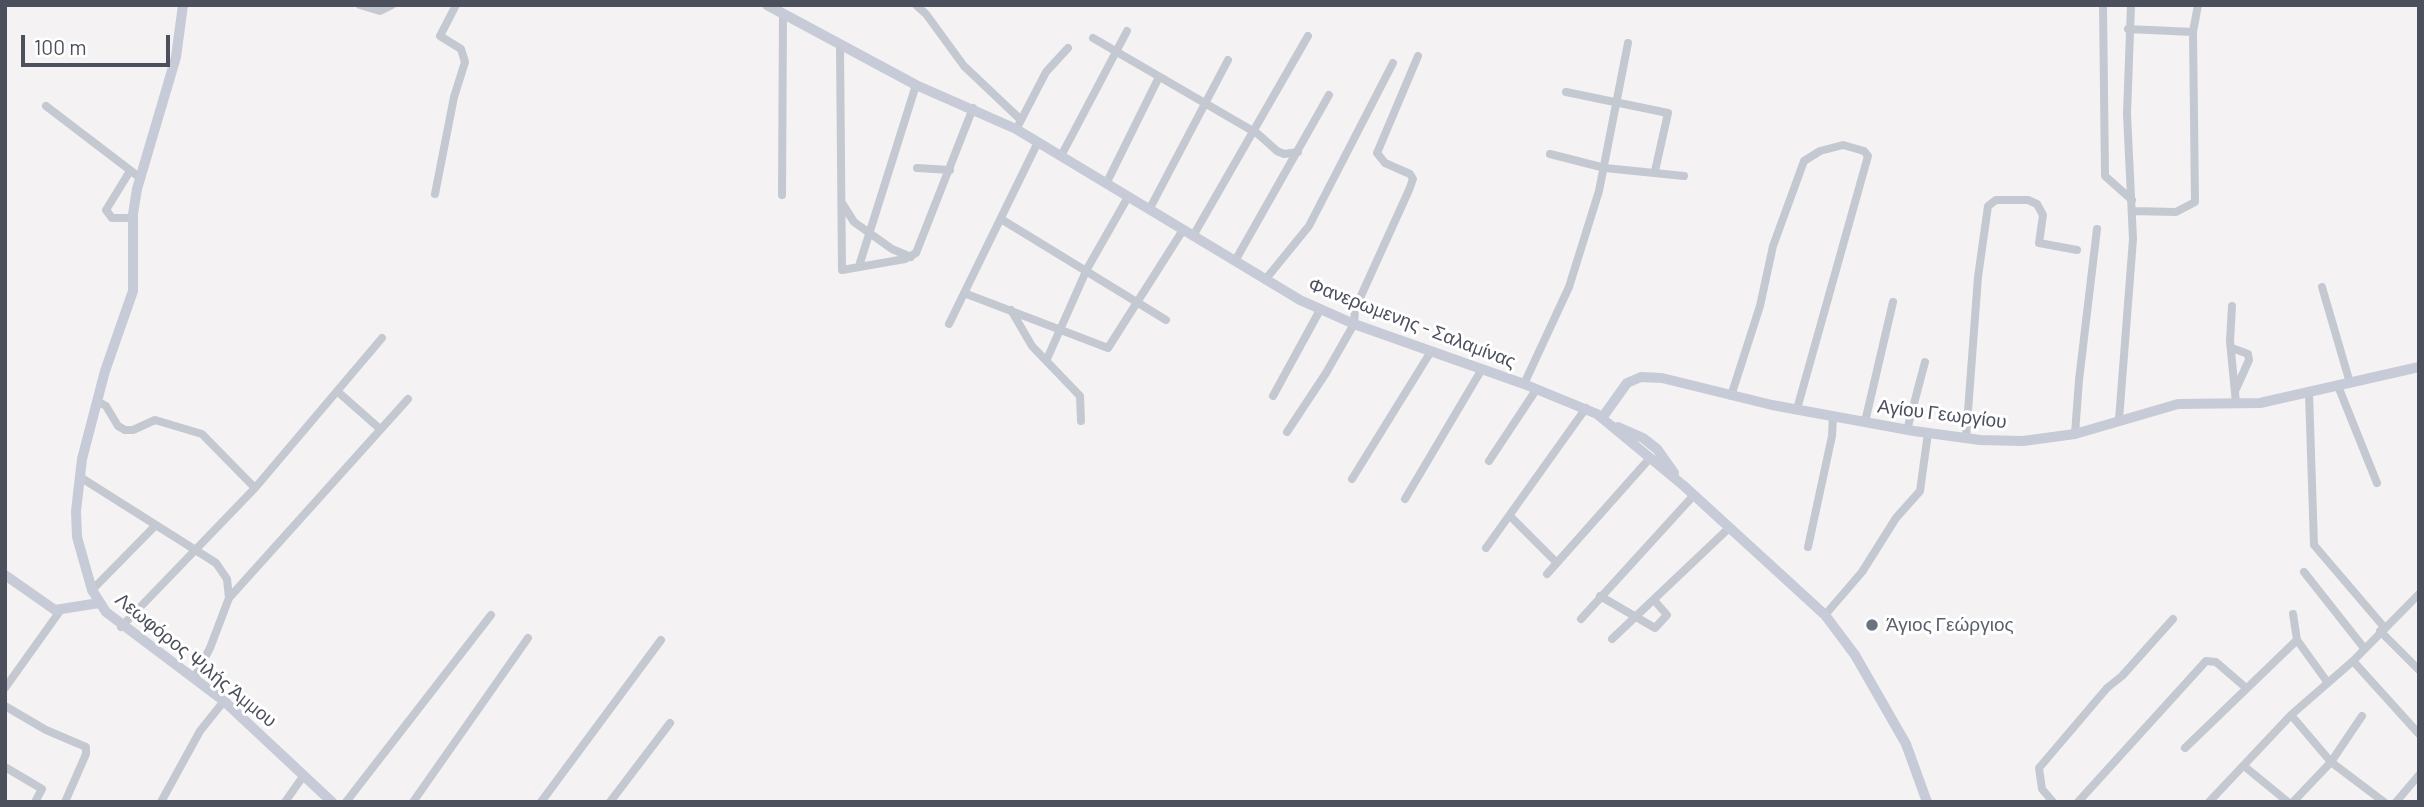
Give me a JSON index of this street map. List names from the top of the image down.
{
  "streets": {
    "street": ["Φανερωμενης - Σαλαμίνας", "Αγίου Γεωργίου", "Λεωφόρος Ψιλής Άμμου"]
  },
  "crossings": [
    ["Φανερωμενης - Σαλαμίνας", "Αγίου Γεωργίου"]
  ],
  "places": ["Άγιος Γεώργιος"],
  "scale_bar": "100 m"
}
